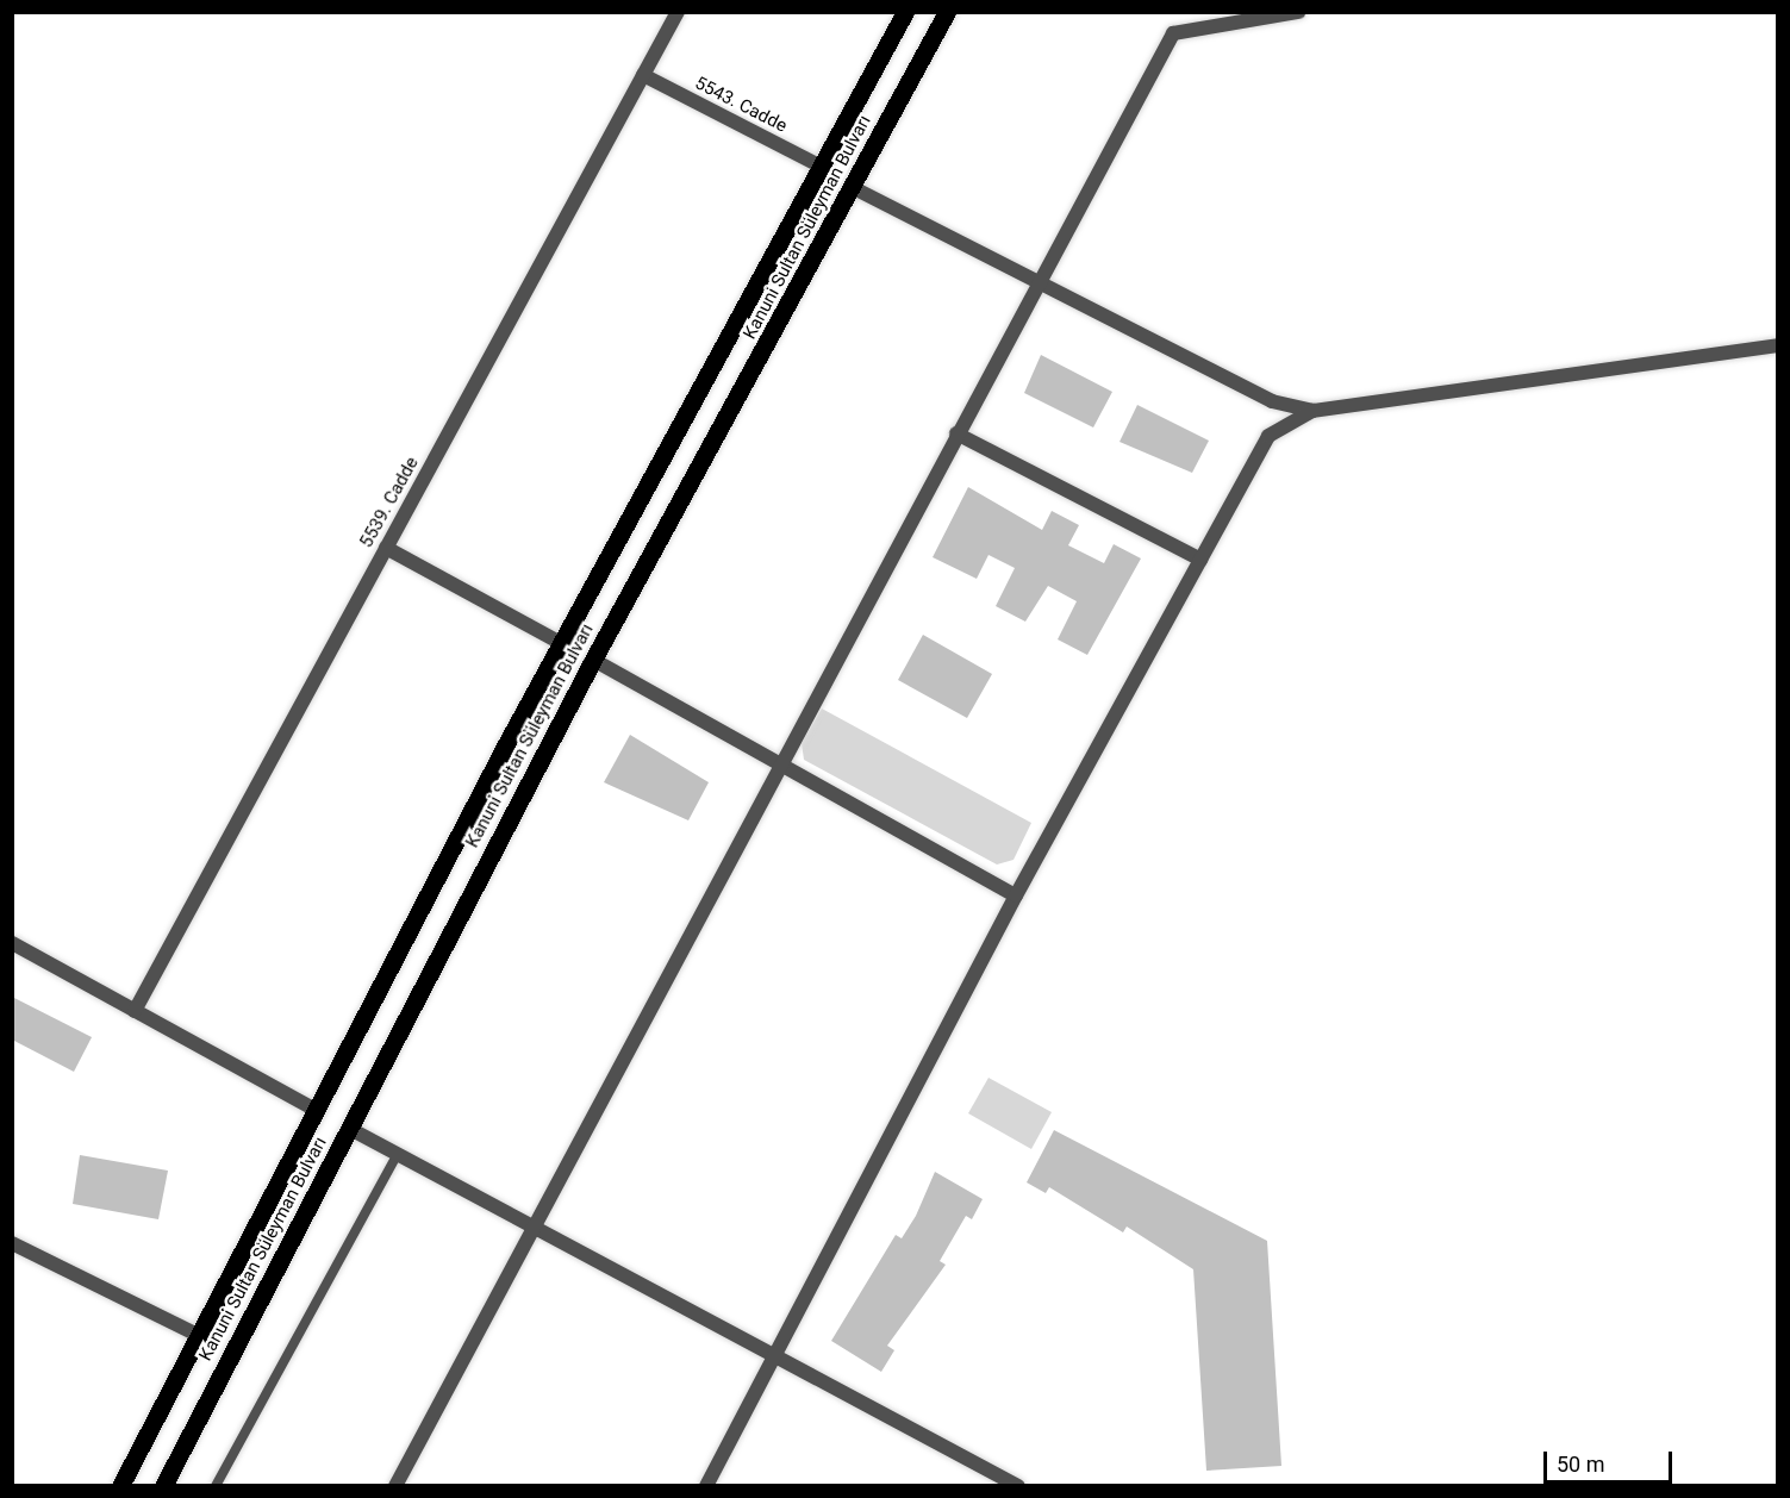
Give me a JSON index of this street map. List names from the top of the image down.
{
  "streets": {
    "main road": ["Kanuni Sultan Süleyman Bulvarı"],
    "street": ["5543. Cadde", "5539. Cadde"]
  },
  "crossings": [
    ["5543. Cadde", "Kanuni Sultan Süleyman Bulvarı"],
    ["5543. Cadde", "5539. Cadde"]
  ],
  "scale_bar": "50 m"
}
